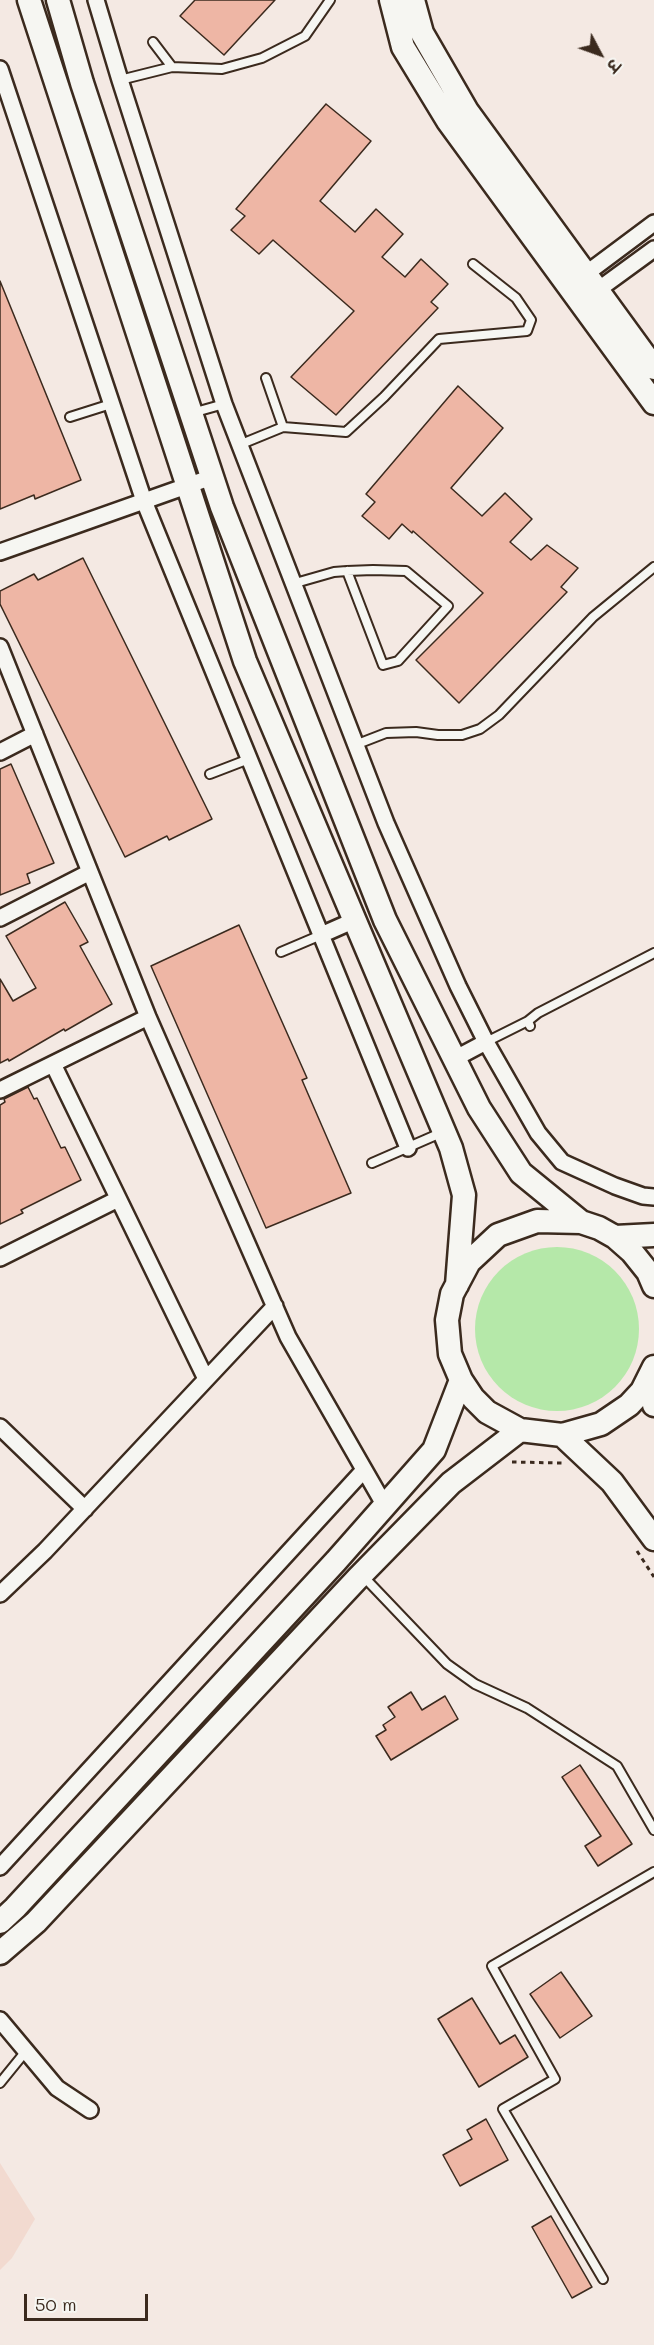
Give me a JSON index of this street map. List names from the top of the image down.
{
  "scale_bar": "50 m",
  "north": "bottom right"
}
